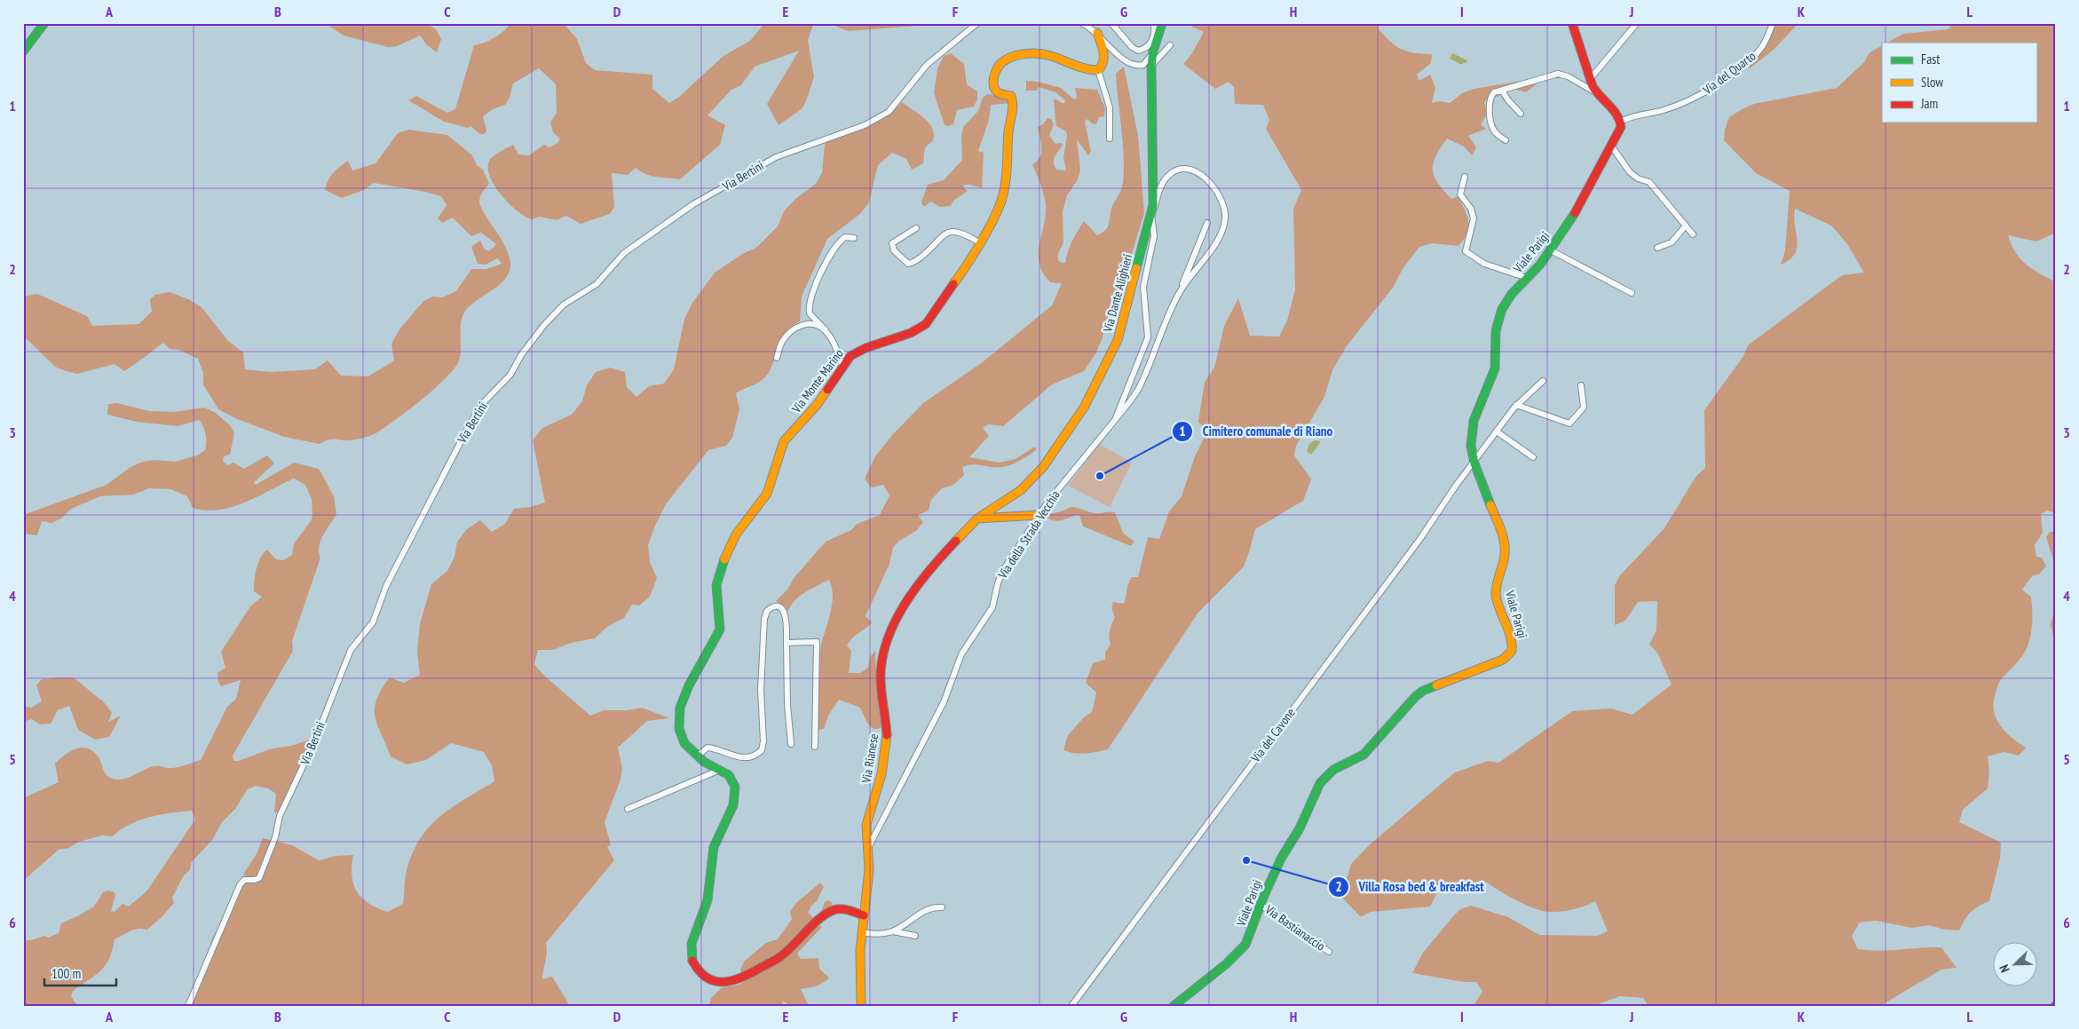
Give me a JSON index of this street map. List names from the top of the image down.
{
  "streets": {
    "street": [
      "Via del Quarto",
      "Via Bertini",
      "Viale Parigi",
      "Via Dante Alighieri",
      "Via Monte Marino",
      "Via della Strada Vecchia",
      "Via del Cavone",
      "Via Rianese",
      "Via Bastianaccio"
    ]
  },
  "crossings": [
    ["Via del Quarto", "Viale Parigi"],
    ["Viale Parigi", "Via del Cavone"],
    ["Viale Parigi", "Via Bastianaccio"],
    ["Via Dante Alighieri", "Via della Strada Vecchia"],
    ["Via Dante Alighieri", "Via Rianese"],
    ["Via Monte Marino", "Via Rianese"],
    ["Via della Strada Vecchia", "Via Rianese"]
  ],
  "places": ["Cimitero comunale di Riano", "Villa Rosa bed & breakfast"],
  "legend": ["Fast", "Slow", "Jam"],
  "scale_bar": "100 m",
  "north": "bottom left",
  "grid": {
    "columns": [
      "A",
      "B",
      "C",
      "D",
      "E",
      "F",
      "G",
      "H",
      "I",
      "J",
      "K",
      "L"
    ],
    "rows": [
      "1",
      "2",
      "3",
      "4",
      "5",
      "6"
    ]
  }
}
